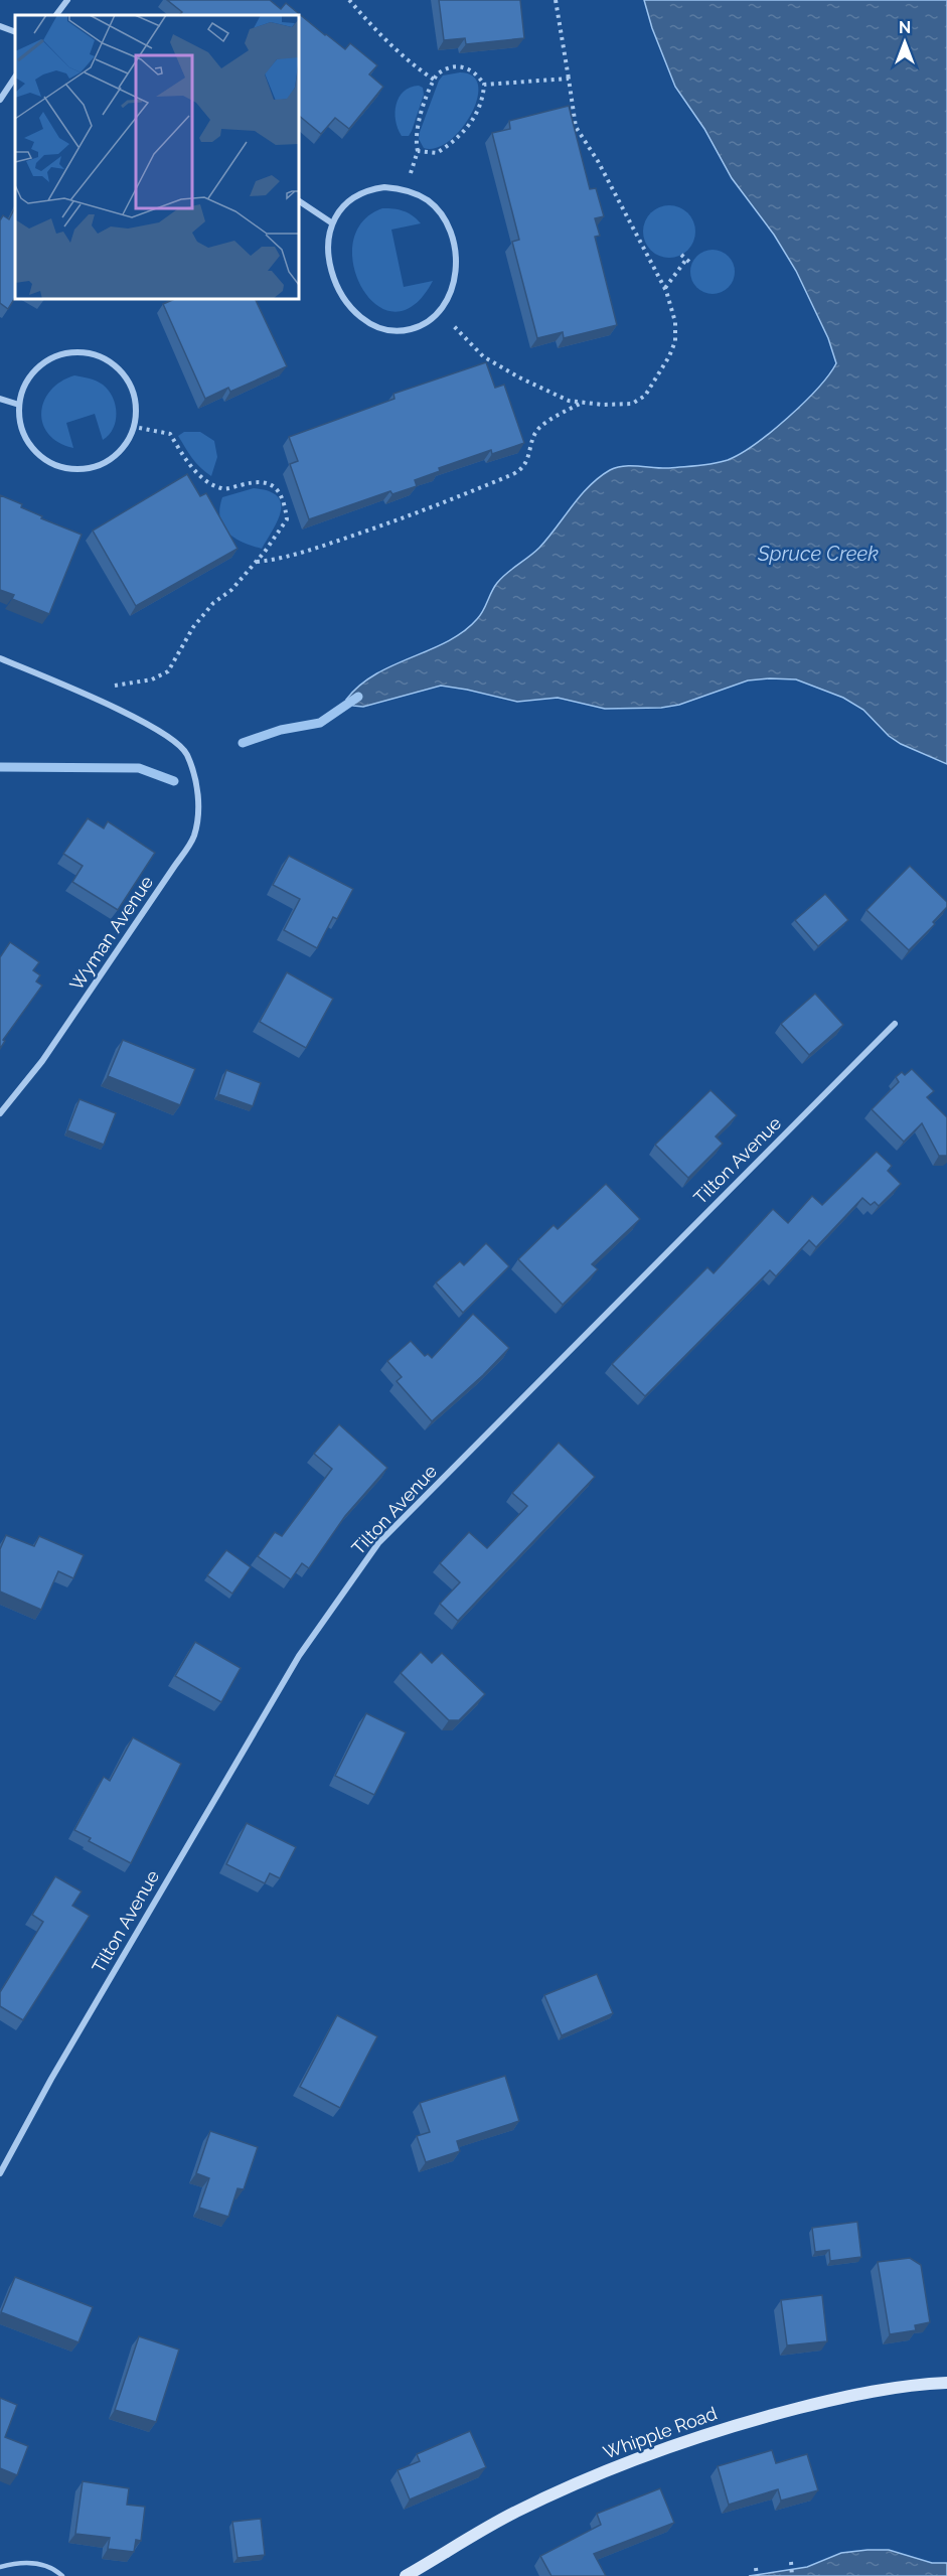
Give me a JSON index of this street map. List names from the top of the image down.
{
  "streets": {
    "main road": ["Whipple Road"],
    "street": ["Wyman Avenue", "Tilton Avenue"]
  },
  "water": ["Spruce Creek"],
  "north": "top"
}
